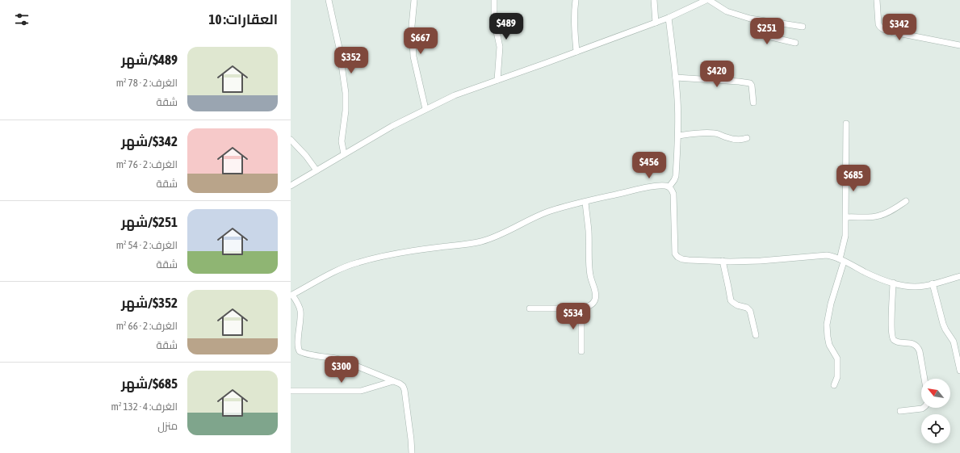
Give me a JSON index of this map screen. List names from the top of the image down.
{
  "north": "top left",
  "page": {
    "heading": "العقارات: 10",
    "price": [
      "$489",
      "$342",
      "$251",
      "$667",
      "$352",
      "$420",
      "$456",
      "$685",
      "$534",
      "$300"
    ],
    "list": [
      {
        "name": "$489/شهر",
        "note": "الغرف: 2 · 78 m² · شقة"
      },
      {
        "name": "$342/شهر",
        "note": "الغرف: 2 · 76 m² · شقة"
      },
      {
        "name": "$251/شهر",
        "note": "الغرف: 2 · 54 m² · شقة"
      },
      {
        "name": "$352/شهر",
        "note": "الغرف: 2 · 66 m² · شقة"
      },
      {
        "name": "$685/شهر",
        "note": "الغرف: 4 · 132 m² · منزل"
      }
    ]
  }
}
